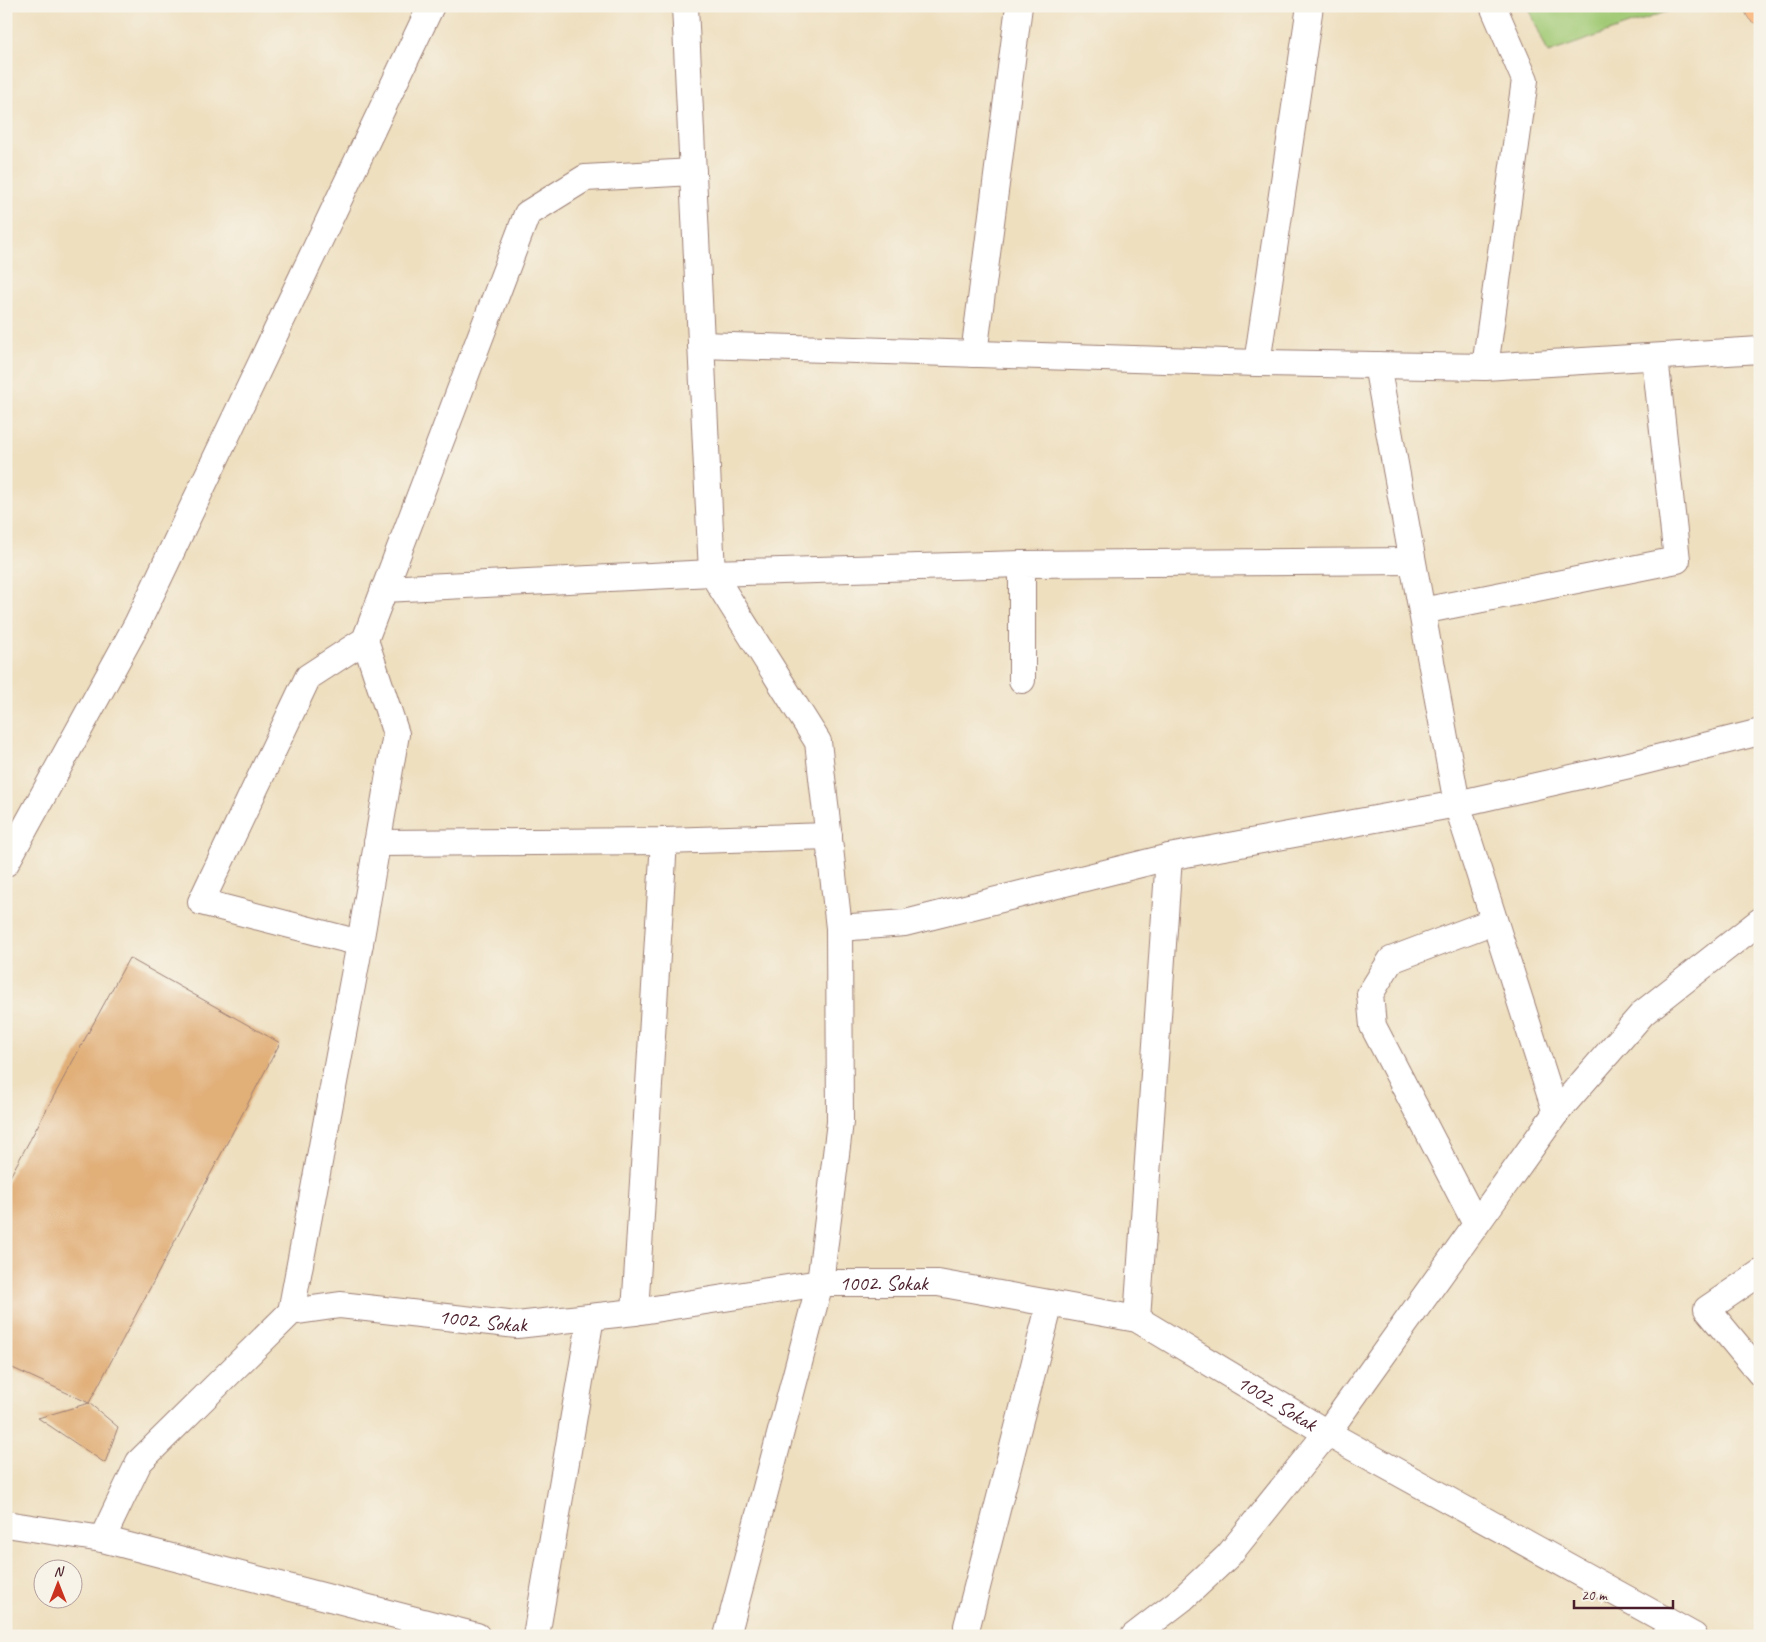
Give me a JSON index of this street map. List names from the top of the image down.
{
  "streets": {
    "street": ["1002. Sokak"]
  },
  "scale_bar": "20 m",
  "north": "top"
}
